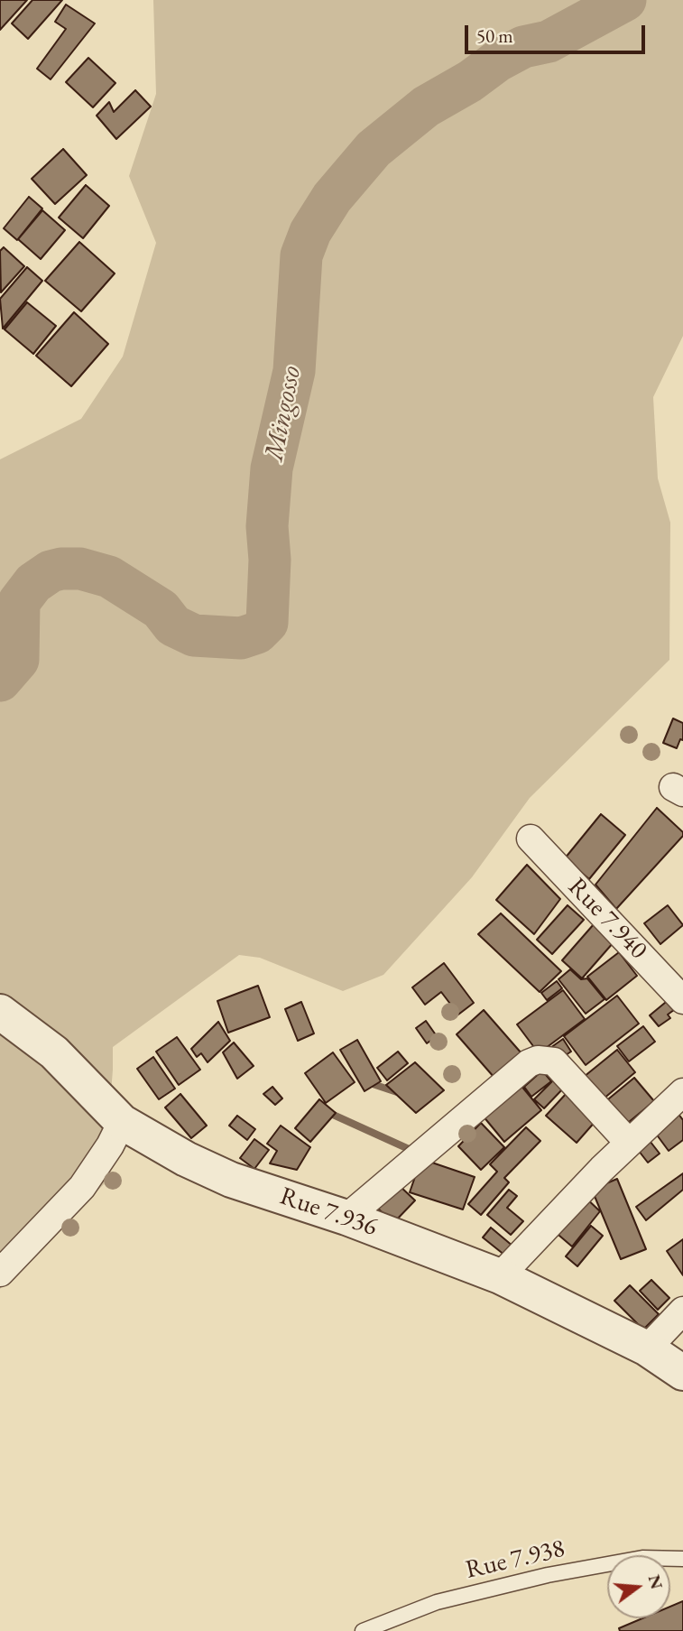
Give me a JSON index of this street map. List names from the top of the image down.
{
  "streets": {
    "street": ["Rue 7.940", "Rue 7.936"],
    "lane": ["Rue 7.938"]
  },
  "water": ["Mingosso"],
  "scale_bar": "50 m",
  "north": "right"
}
